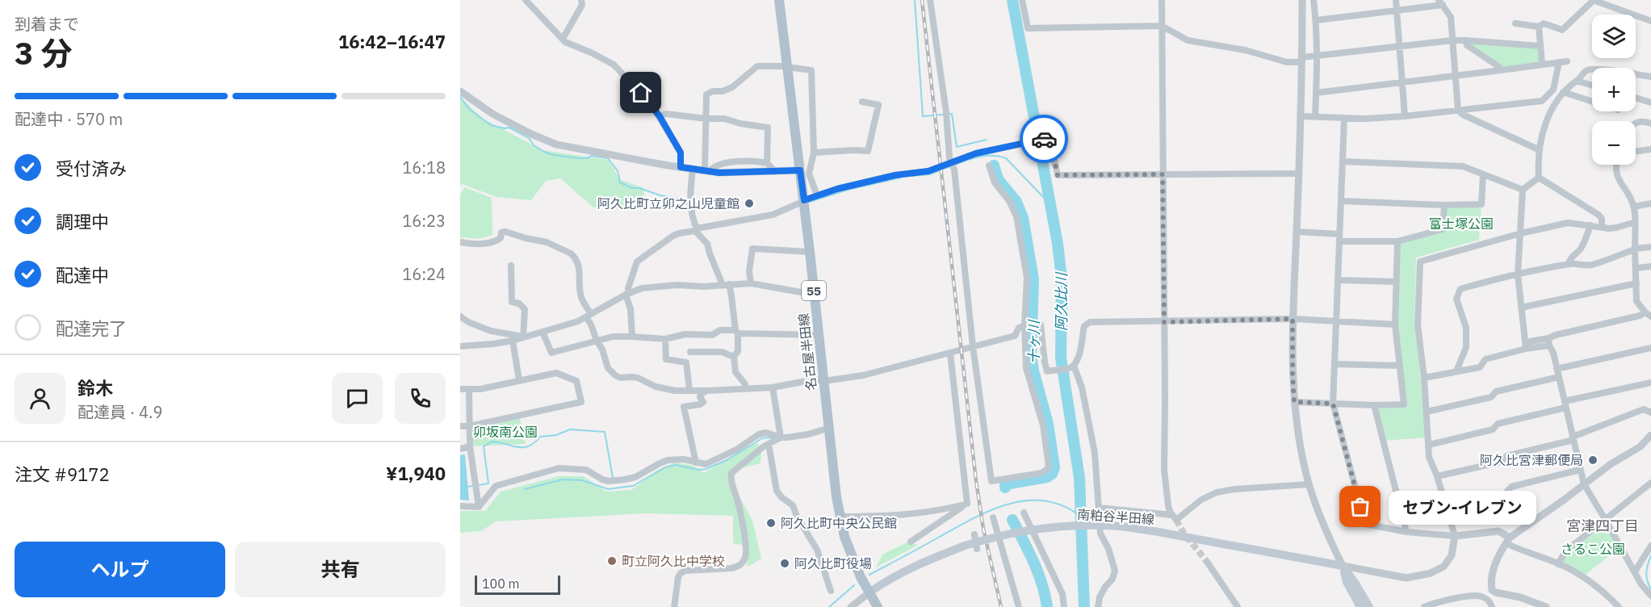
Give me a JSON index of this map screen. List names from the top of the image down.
{
  "streets": {
    "main road": ["55", "名古屋半田線", "南粕谷半田線"]
  },
  "crossings": [
    ["名古屋半田線", "南粕谷半田線"]
  ],
  "districts": ["宮津四丁目"],
  "water": ["阿久比川", "十ヶ川"],
  "parks": ["富士塚公園", "卯坂南公園", "さるこ公園"],
  "places": [
    "阿久比町立卯之山児童館",
    "阿久比宮津郵便局",
    "セブン-イレブン",
    "阿久比町中央公民館",
    "町立阿久比中学校",
    "阿久比町役場"
  ],
  "scale_bar": "100 m",
  "page": {
    "heading": ["3 分", "到着まで", "16:42–16:47"],
    "panel": [
      "鈴木",
      "配達員 · 4.9",
      "注文 #9172",
      "¥1,940"
    ],
    "map_buttons": ["+", "−"],
    "bar": "配達中 · 570 m",
    "list": [
      ["受付済み", "16:18"],
      ["調理中", "16:23"],
      ["配達中", "16:24"],
      "配達完了"
    ],
    "bubble": "セブン-イレブン",
    "buttons": ["ヘルプ", "共有"],
    "scale": "100 m"
  }
}
